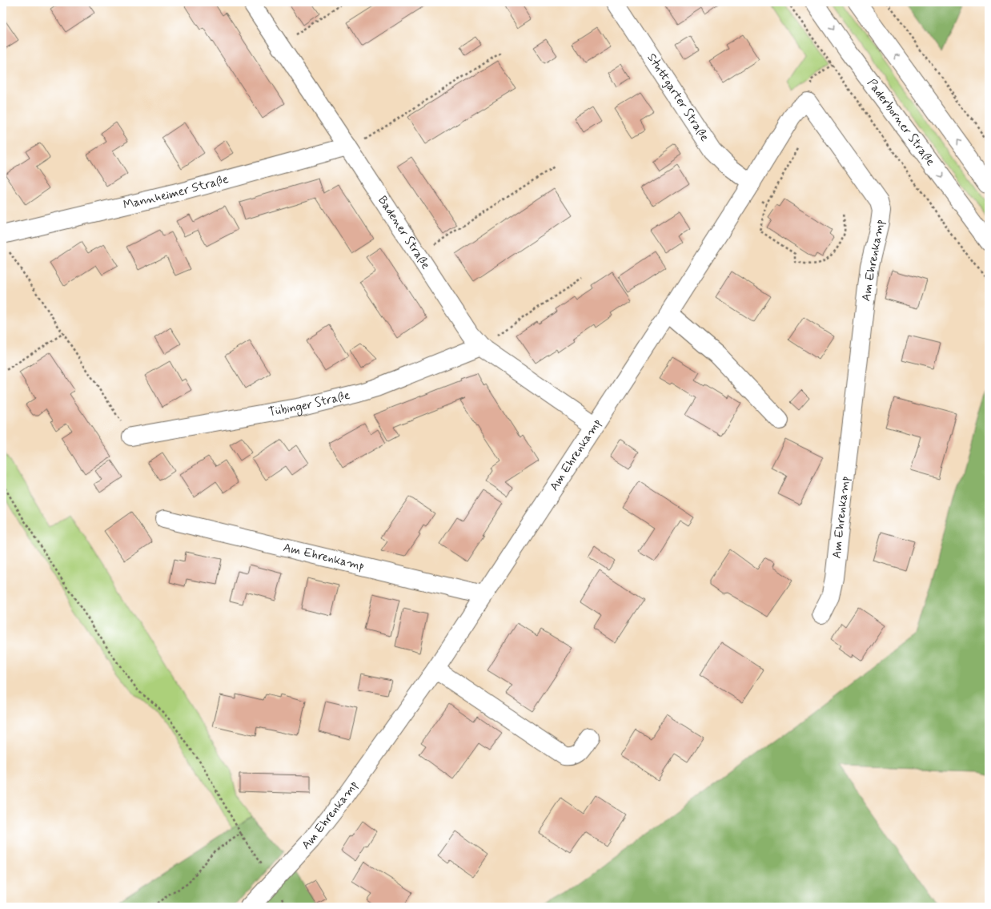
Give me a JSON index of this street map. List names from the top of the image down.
{
  "streets": {
    "street": [
      "Stuttgarter Straße",
      "Paderborner Straße",
      "Mannheimer Straße",
      "Badener Straße",
      "Am Ehrenkamp",
      "Tübinger Straße"
    ]
  },
  "crossings": [
    ["Stuttgarter Straße", "Am Ehrenkamp"],
    ["Mannheimer Straße", "Badener Straße"],
    ["Badener Straße", "Am Ehrenkamp"],
    ["Badener Straße", "Tübinger Straße"]
  ]
}
